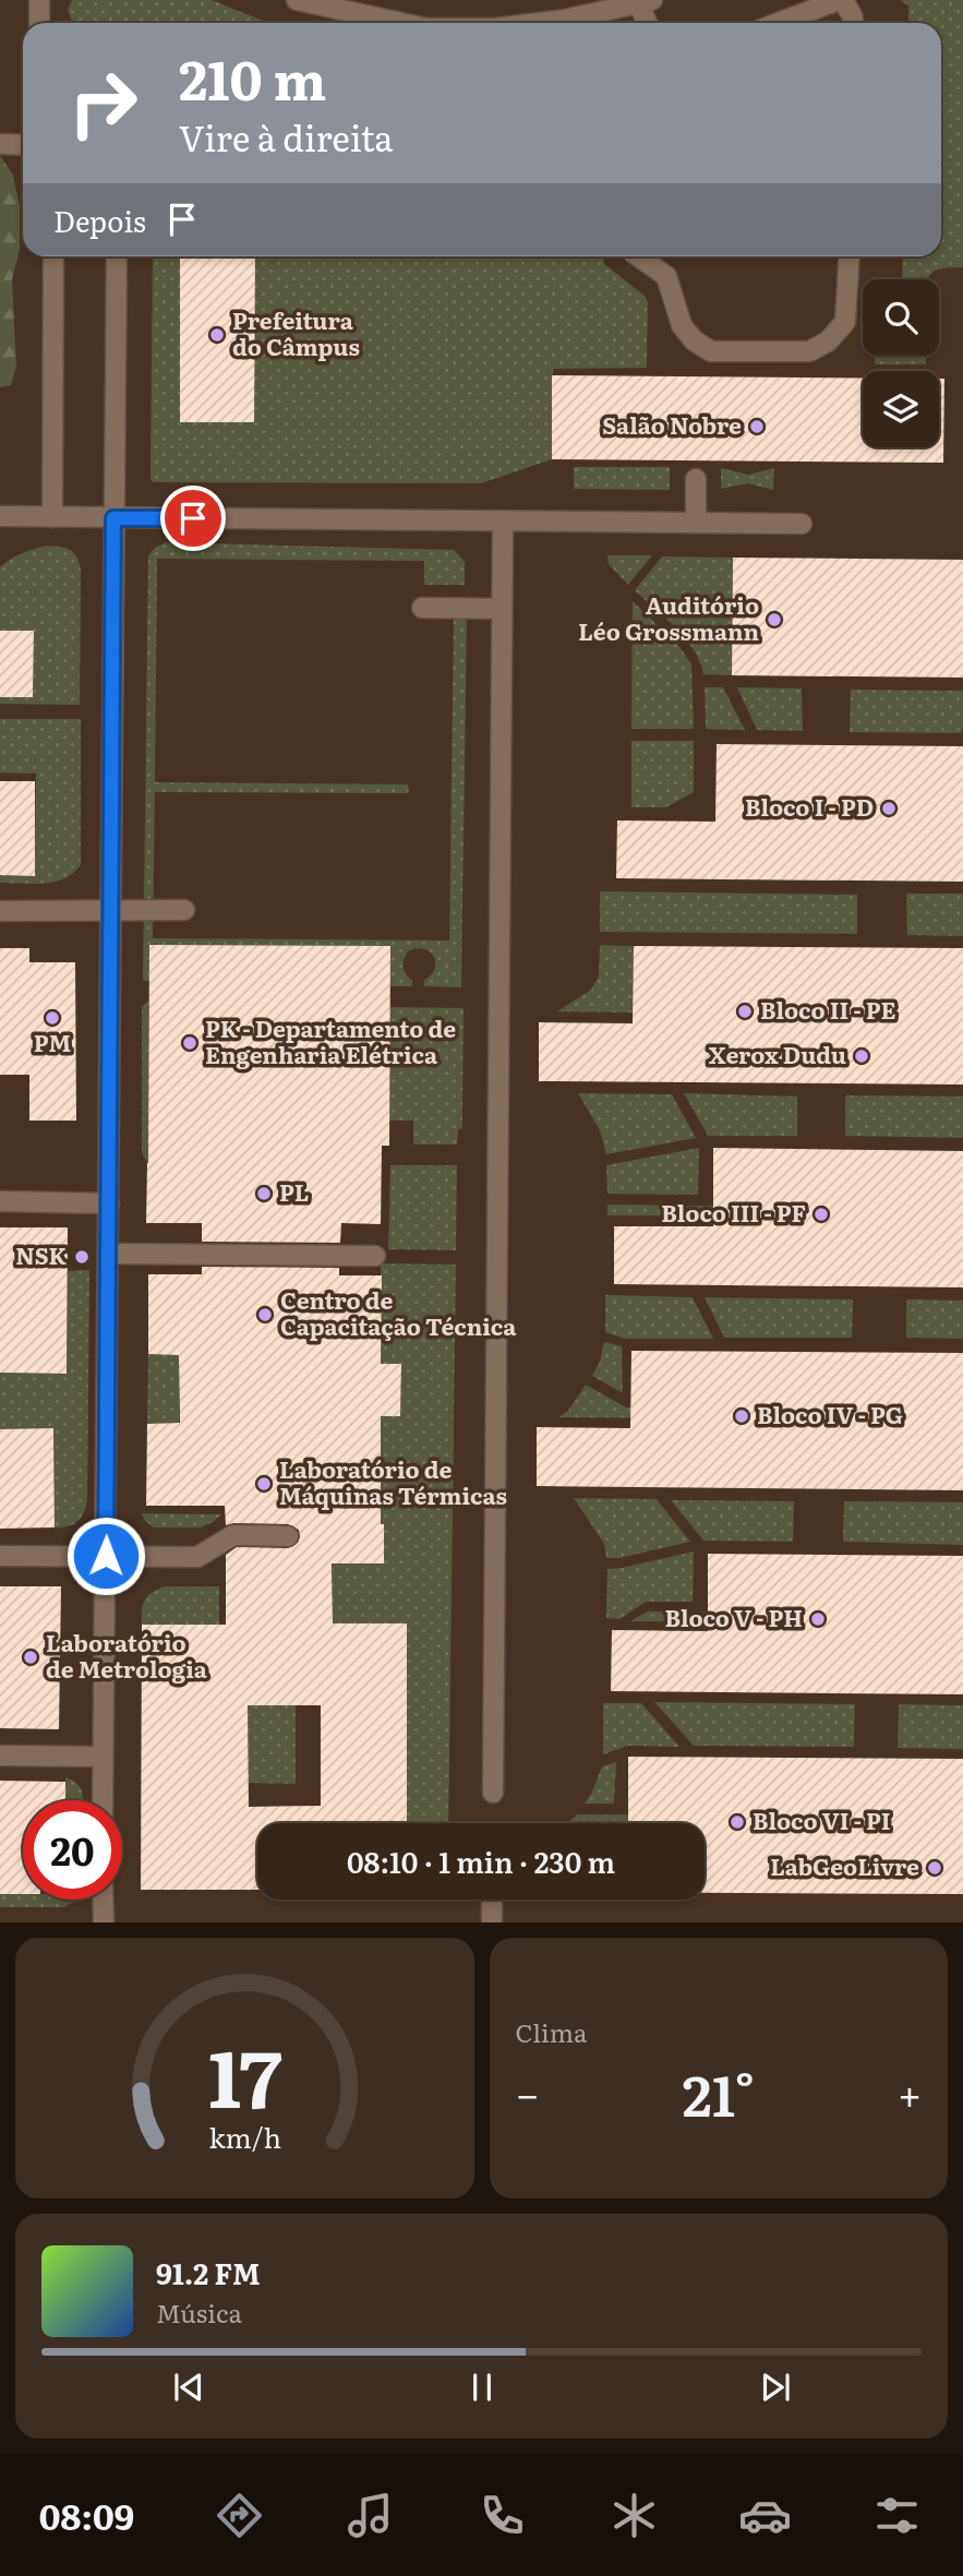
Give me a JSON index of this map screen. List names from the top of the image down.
{
  "places": [
    "Prefeitura do Câmpus",
    "Salão Nobre",
    "Auditório Léo Grossmann",
    "Bloco I - PD",
    "Bloco II - PE",
    "PM",
    "PK - Departamento de Engenharia Elétrica",
    "Xerox Dudu",
    "PL",
    "Bloco III - PF",
    "NSK",
    "Centro de Capacitação Técnica",
    "Bloco IV - PG",
    "Laboratório de Máquinas Térmicas",
    "Bloco V - PH",
    "Laboratório de Metrologia",
    "Bloco VI - PI",
    "LabGeoLivre"
  ],
  "page": {
    "turn": ["210 m", "Vire à direita"],
    "then": "Depois",
    "limit": "20",
    "trip": "08:10 · 1 min · 230 m",
    "tile": "Clima",
    "heat": ["−", "21°", "+"],
    "song": ["91.2 FM", "Música"],
    "tabs": "08:09",
    "gauge": ["17", "km/h"]
  }
}
